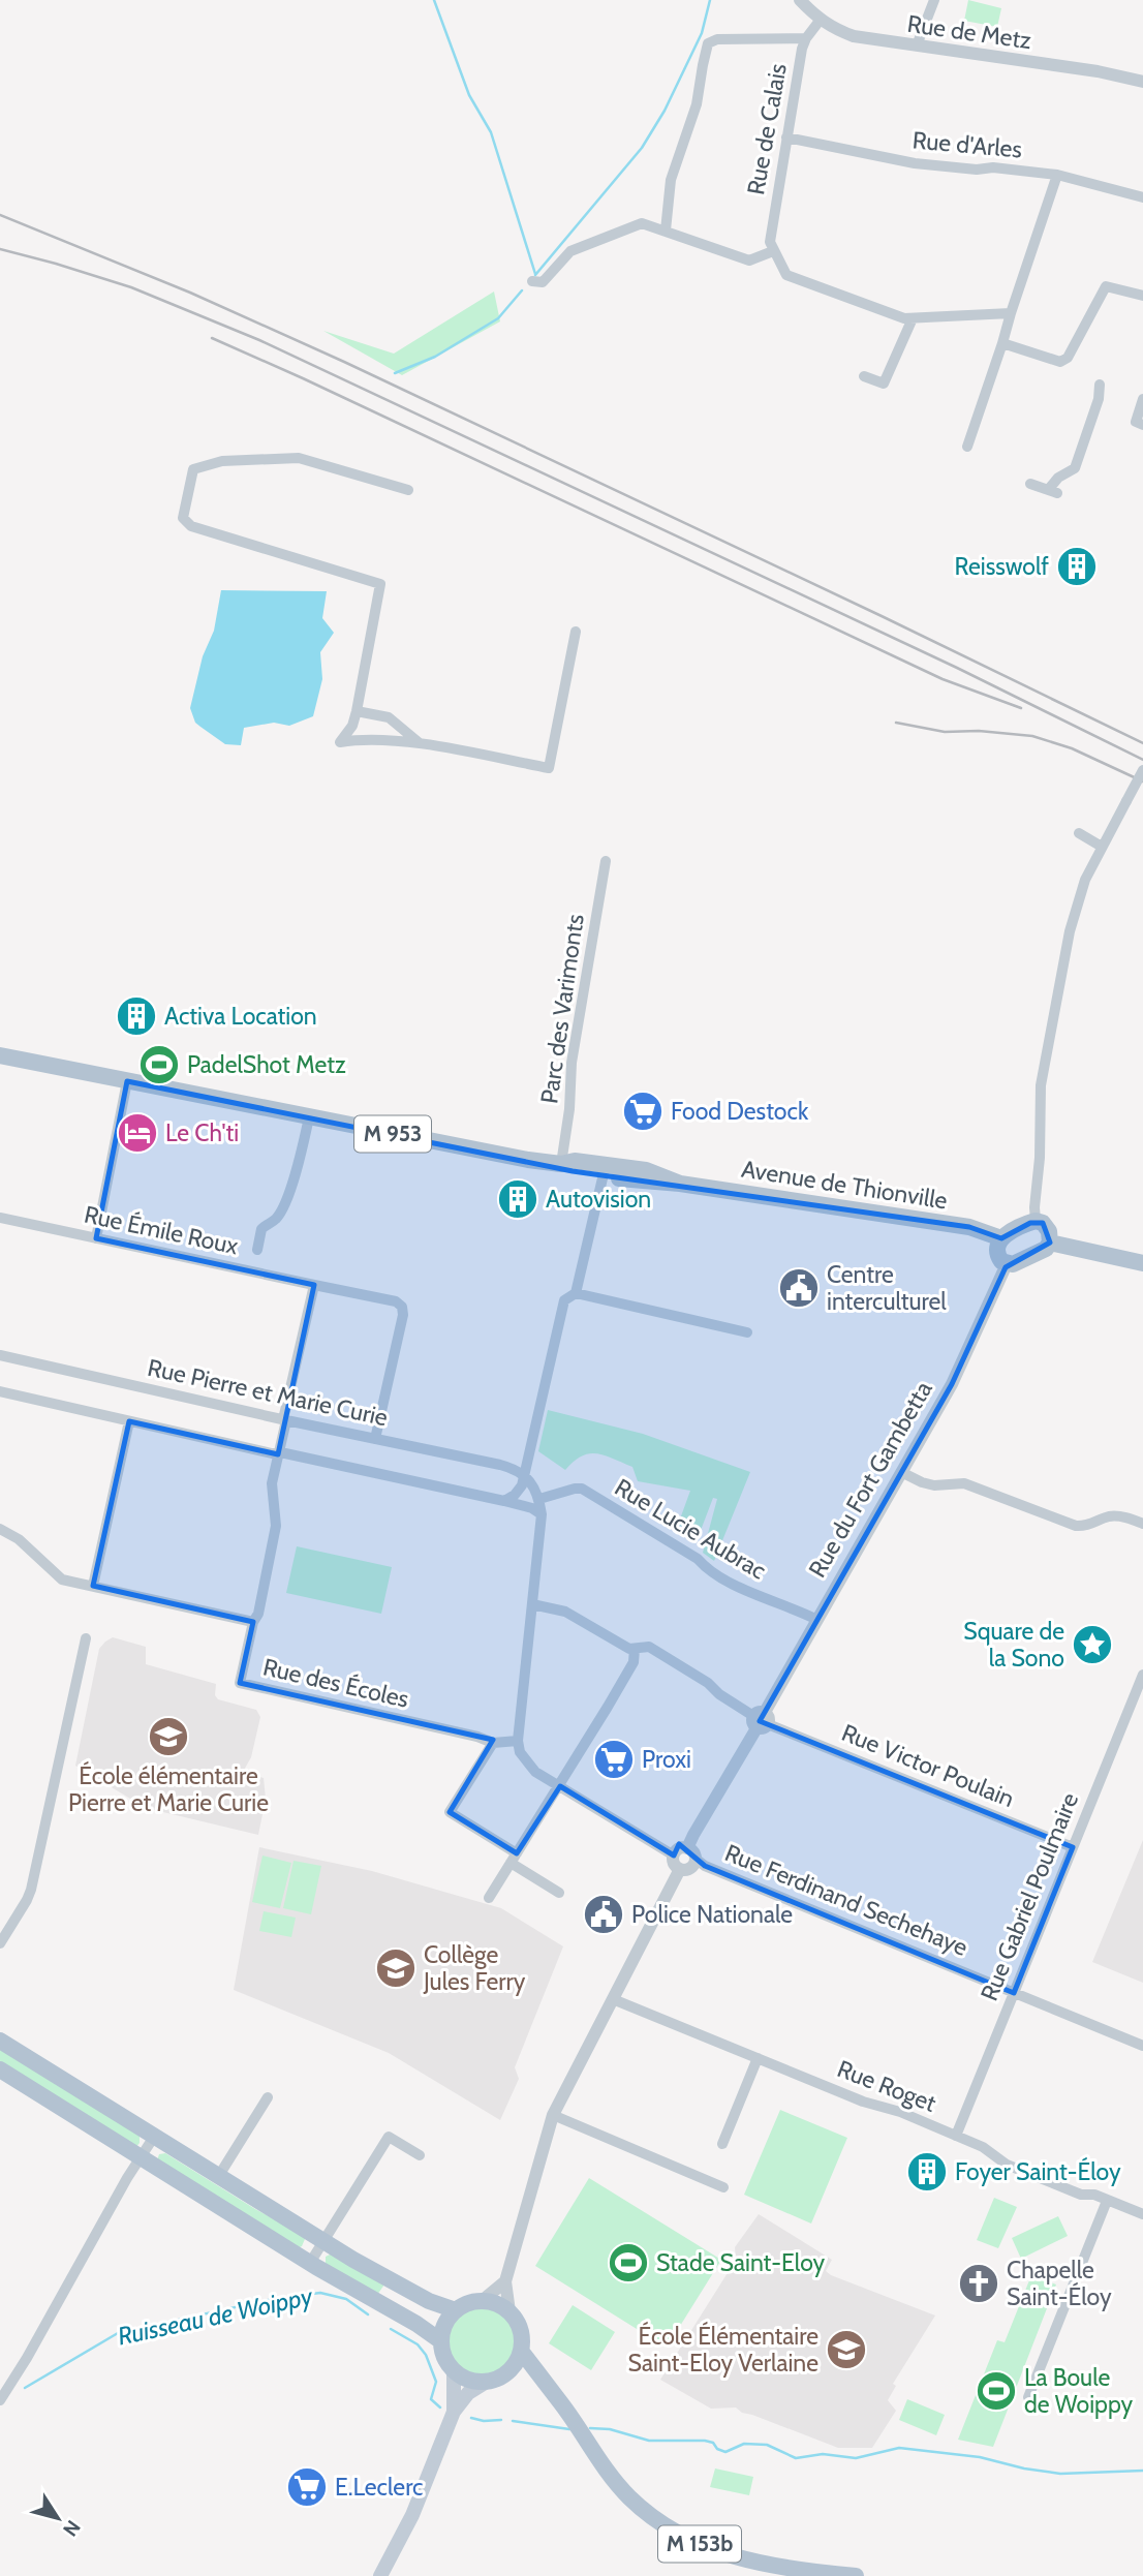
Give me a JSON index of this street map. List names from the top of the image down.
{
  "streets": {
    "main road": ["M 953", "Avenue de Thionville", "M 153b"],
    "street": [
      "Rue de Metz",
      "Rue de Calais",
      "Rue d'Arles",
      "Parc des Varimonts",
      "Rue Émile Roux",
      "Rue Pierre et Marie Curie",
      "Rue du Fort Gambetta",
      "Rue Lucie Aubrac",
      "Rue des Écoles",
      "Rue Victor Poulain",
      "Rue Gabriel Poulmaire",
      "Rue Ferdinand Sechehaye",
      "Rue Roget"
    ]
  },
  "crossings": [
    ["Rue de Metz", "Rue de Calais"],
    ["Rue de Calais", "Rue d'Arles"],
    ["Parc des Varimonts", "Avenue de Thionville"],
    ["Rue Émile Roux", "Rue Pierre et Marie Curie"],
    ["Rue du Fort Gambetta", "Rue Lucie Aubrac"],
    ["Rue du Fort Gambetta", "Rue Victor Poulain"],
    ["Rue du Fort Gambetta", "Rue Ferdinand Sechehaye"],
    ["Rue Victor Poulain", "Rue Gabriel Poulmaire"],
    ["Rue Gabriel Poulmaire", "Rue Ferdinand Sechehaye"],
    ["Rue Gabriel Poulmaire", "Rue Roget"]
  ],
  "water": ["Ruisseau de Woippy"],
  "places": {
    "building": [
      "Reisswolf",
      "Activa Location",
      "Autovision",
      "Foyer Saint-Éloy"
    ],
    "sports": ["PadelShot Metz", "Stade Saint-Eloy", "La Boule de Woippy"],
    "supermarket": ["Food Destock", "Proxi", "E.Leclerc"],
    "hotel": ["Le Ch'ti"],
    "public building": ["Centre interculturel", "Police Nationale"],
    "place": ["Square de la Sono"],
    "school or university": ["École élémentaire Pierre et Marie Curie", "Collège Jules Ferry", "École Élémentaire Saint-Eloy Verlaine"],
    "church": ["Chapelle Saint-Éloy"]
  },
  "north": "bottom right"
}
